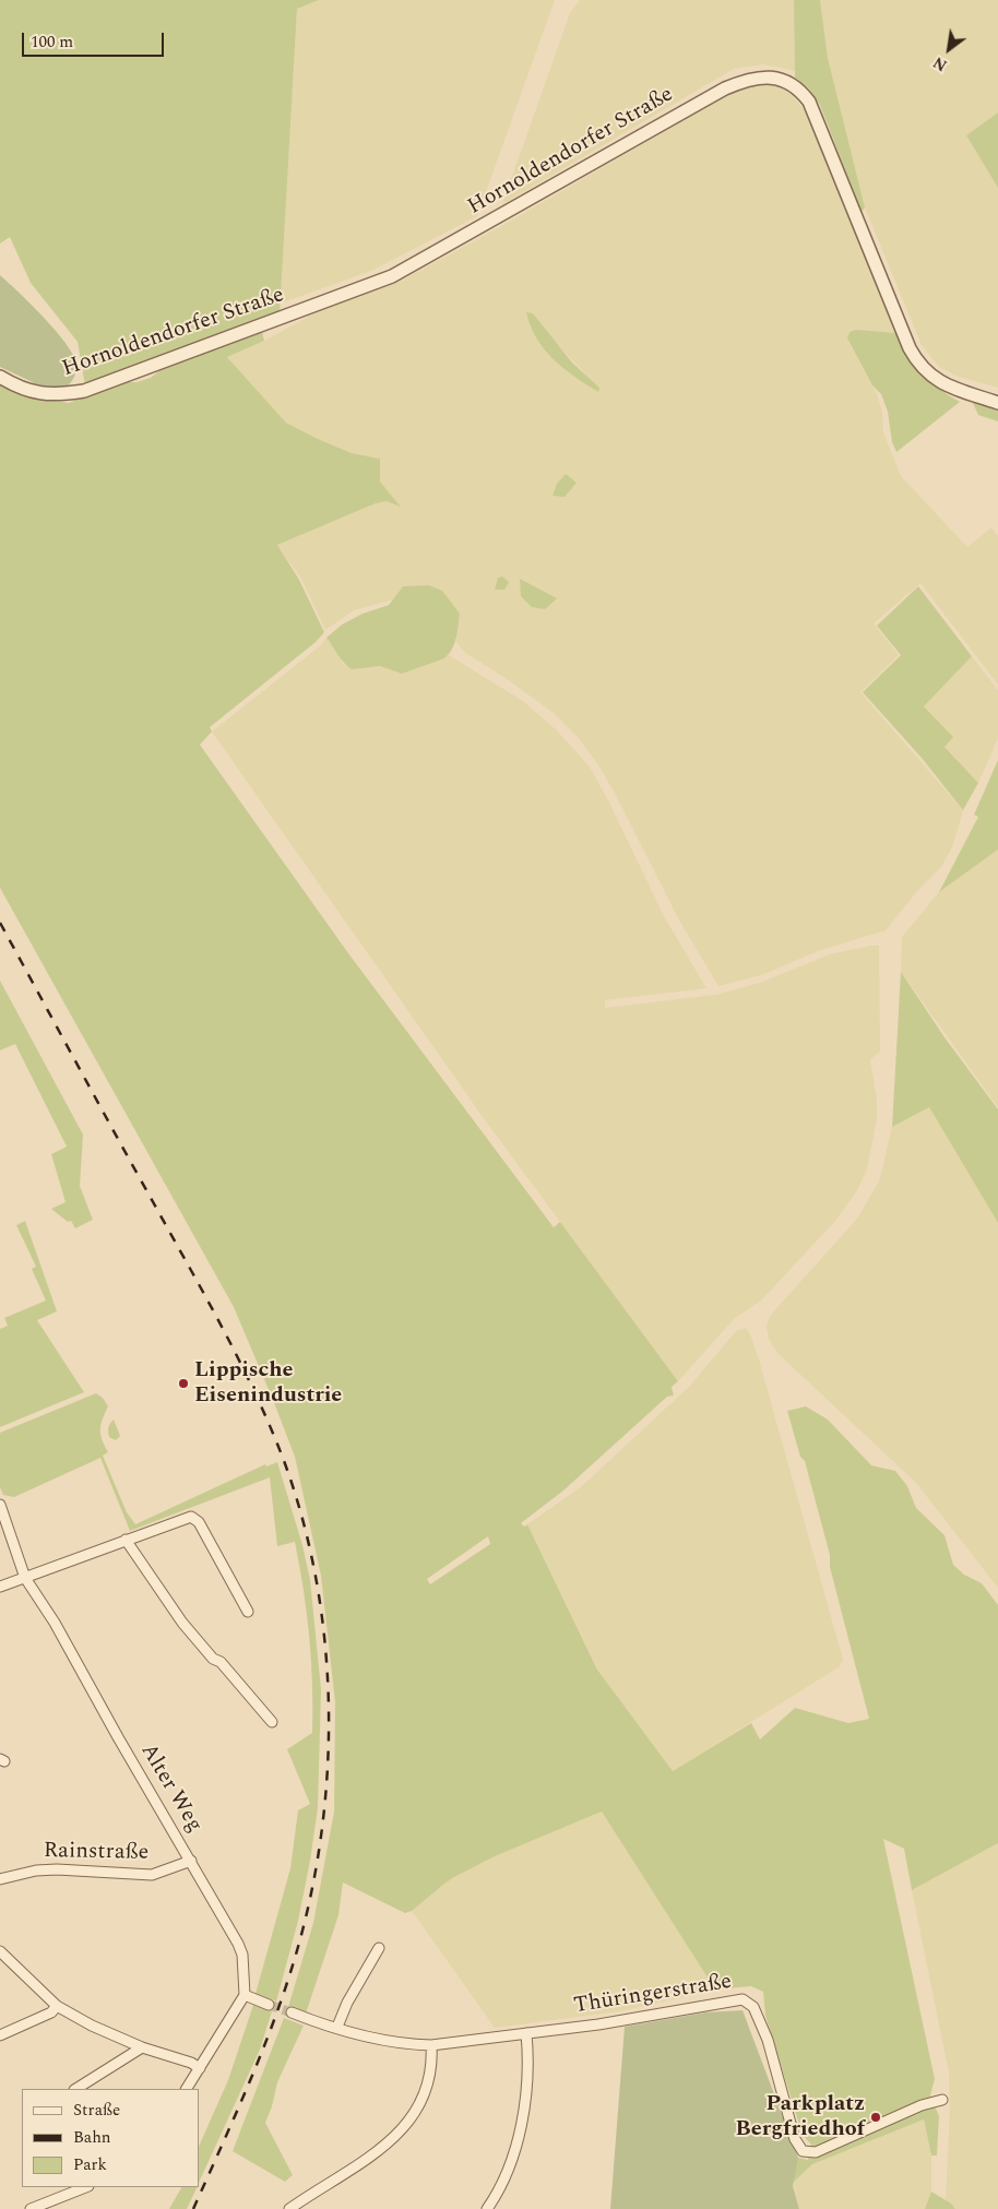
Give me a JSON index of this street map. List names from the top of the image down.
{
  "streets": {
    "street": [
      "Hornoldendorfer Straße",
      "Alter Weg",
      "Rainstraße",
      "Thüringerstraße"
    ]
  },
  "crossings": [
    ["Alter Weg", "Rainstraße"]
  ],
  "places": ["Lippische Eisenindustrie", "Parkplatz Bergfriedhof"],
  "legend": ["Straße", "Bahn", "Park"],
  "scale_bar": "100 m",
  "north": "bottom left"
}
